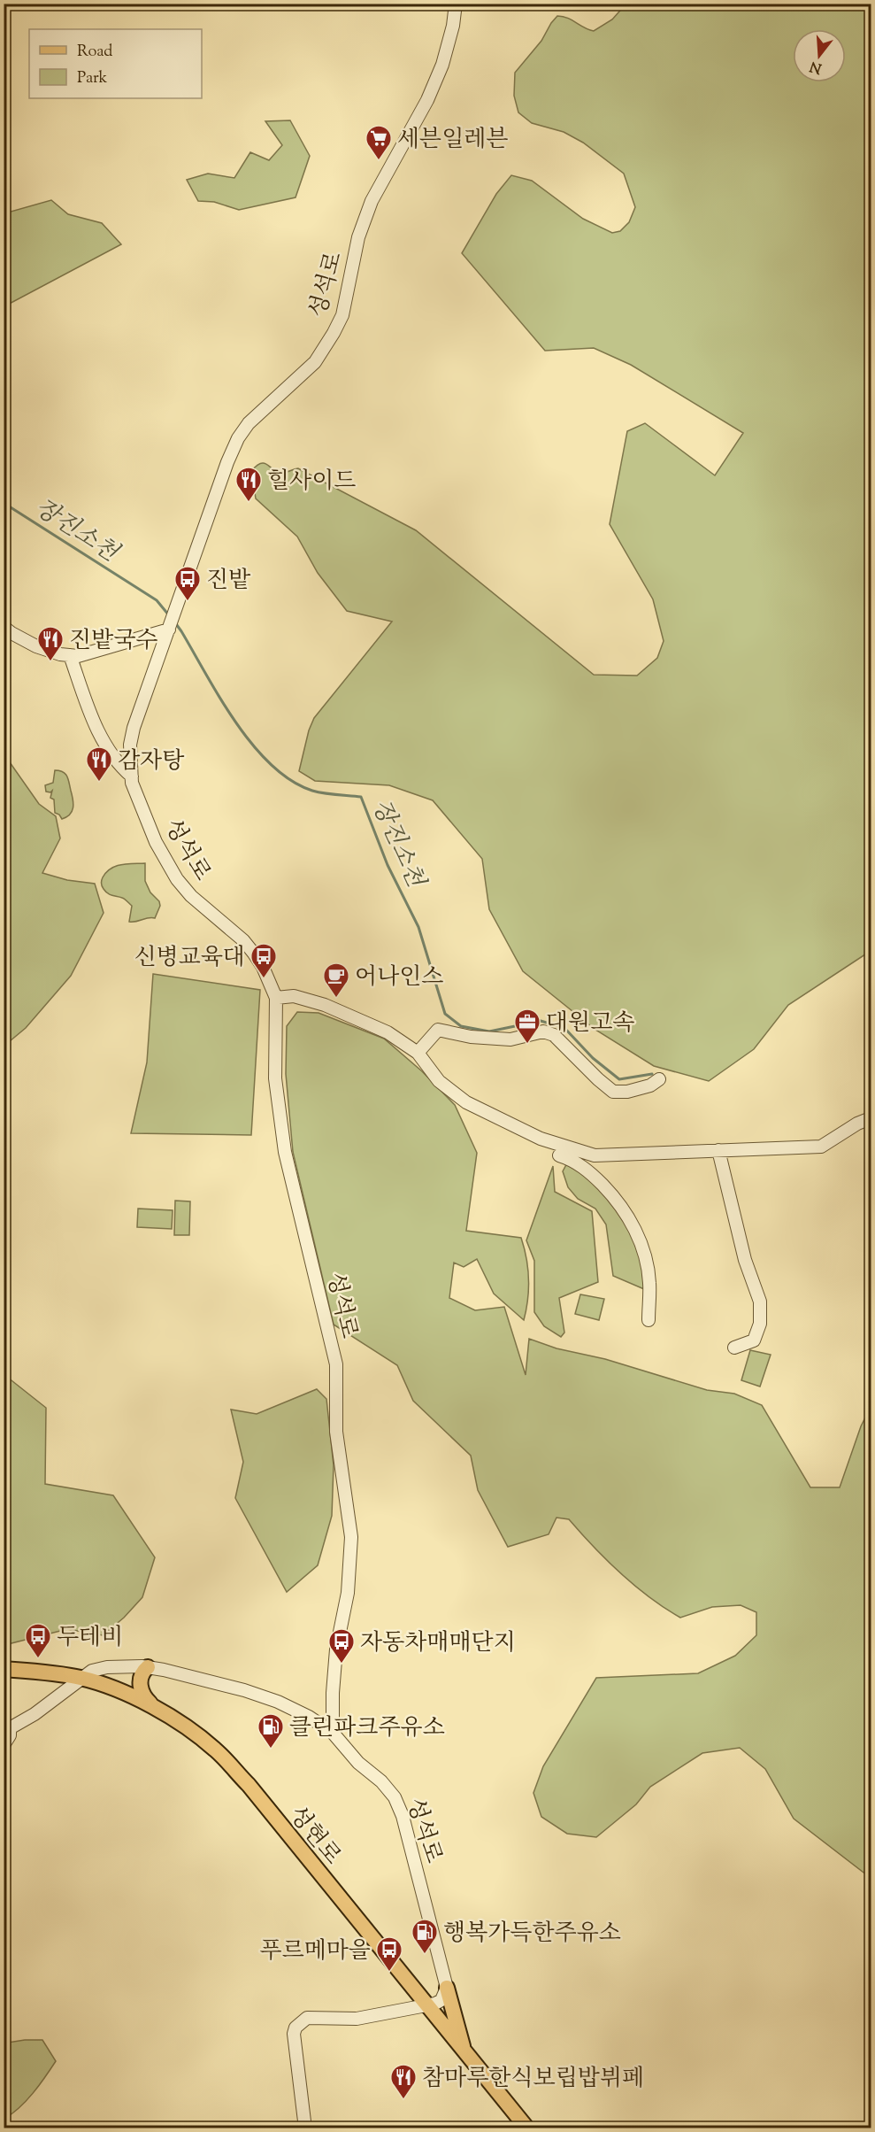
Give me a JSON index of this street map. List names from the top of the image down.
{
  "streets": {
    "main road": ["성현로"],
    "street": ["성석로"]
  },
  "water": ["장진소천"],
  "places": {
    "supermarket": ["세븐일레븐"],
    "restaurant": [
      "힐사이드",
      "진밭국수",
      "감자탕",
      "참마루한식보립밥뷔페"
    ],
    "bus stop": [
      "진밭",
      "신병교육대",
      "두테비",
      "자동차매매단지",
      "푸르메마을"
    ],
    "cafe": ["어나인스"],
    "office": ["대원고속"],
    "fuel station": ["클린파크주유소", "행복가득한주유소"]
  },
  "legend": ["Road", "Park"],
  "north": "bottom"
}
